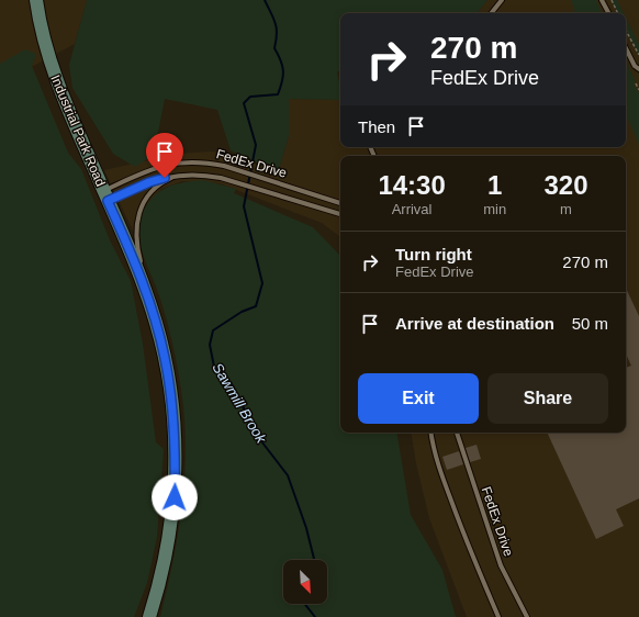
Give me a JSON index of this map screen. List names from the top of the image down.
{
  "streets": {
    "street": ["Industrial Park Road"],
    "lane": ["FedEx Drive"]
  },
  "crossings": [
    ["Industrial Park Road", "FedEx Drive"]
  ],
  "water": ["Sawmill Brook"],
  "north": "bottom right",
  "page": {
    "turn": ["270 m", "FedEx Drive"],
    "then": "Then",
    "eta": [
      "14:30",
      "Arrival",
      "1",
      "min",
      "320",
      "m"
    ],
    "list": [
      {
        "name": "Turn right",
        "note": "FedEx Drive",
        "value": "270 m"
      },
      {
        "name": "Arrive at destination",
        "value": "50 m"
      }
    ],
    "buttons": ["Exit", "Share"]
  }
}
